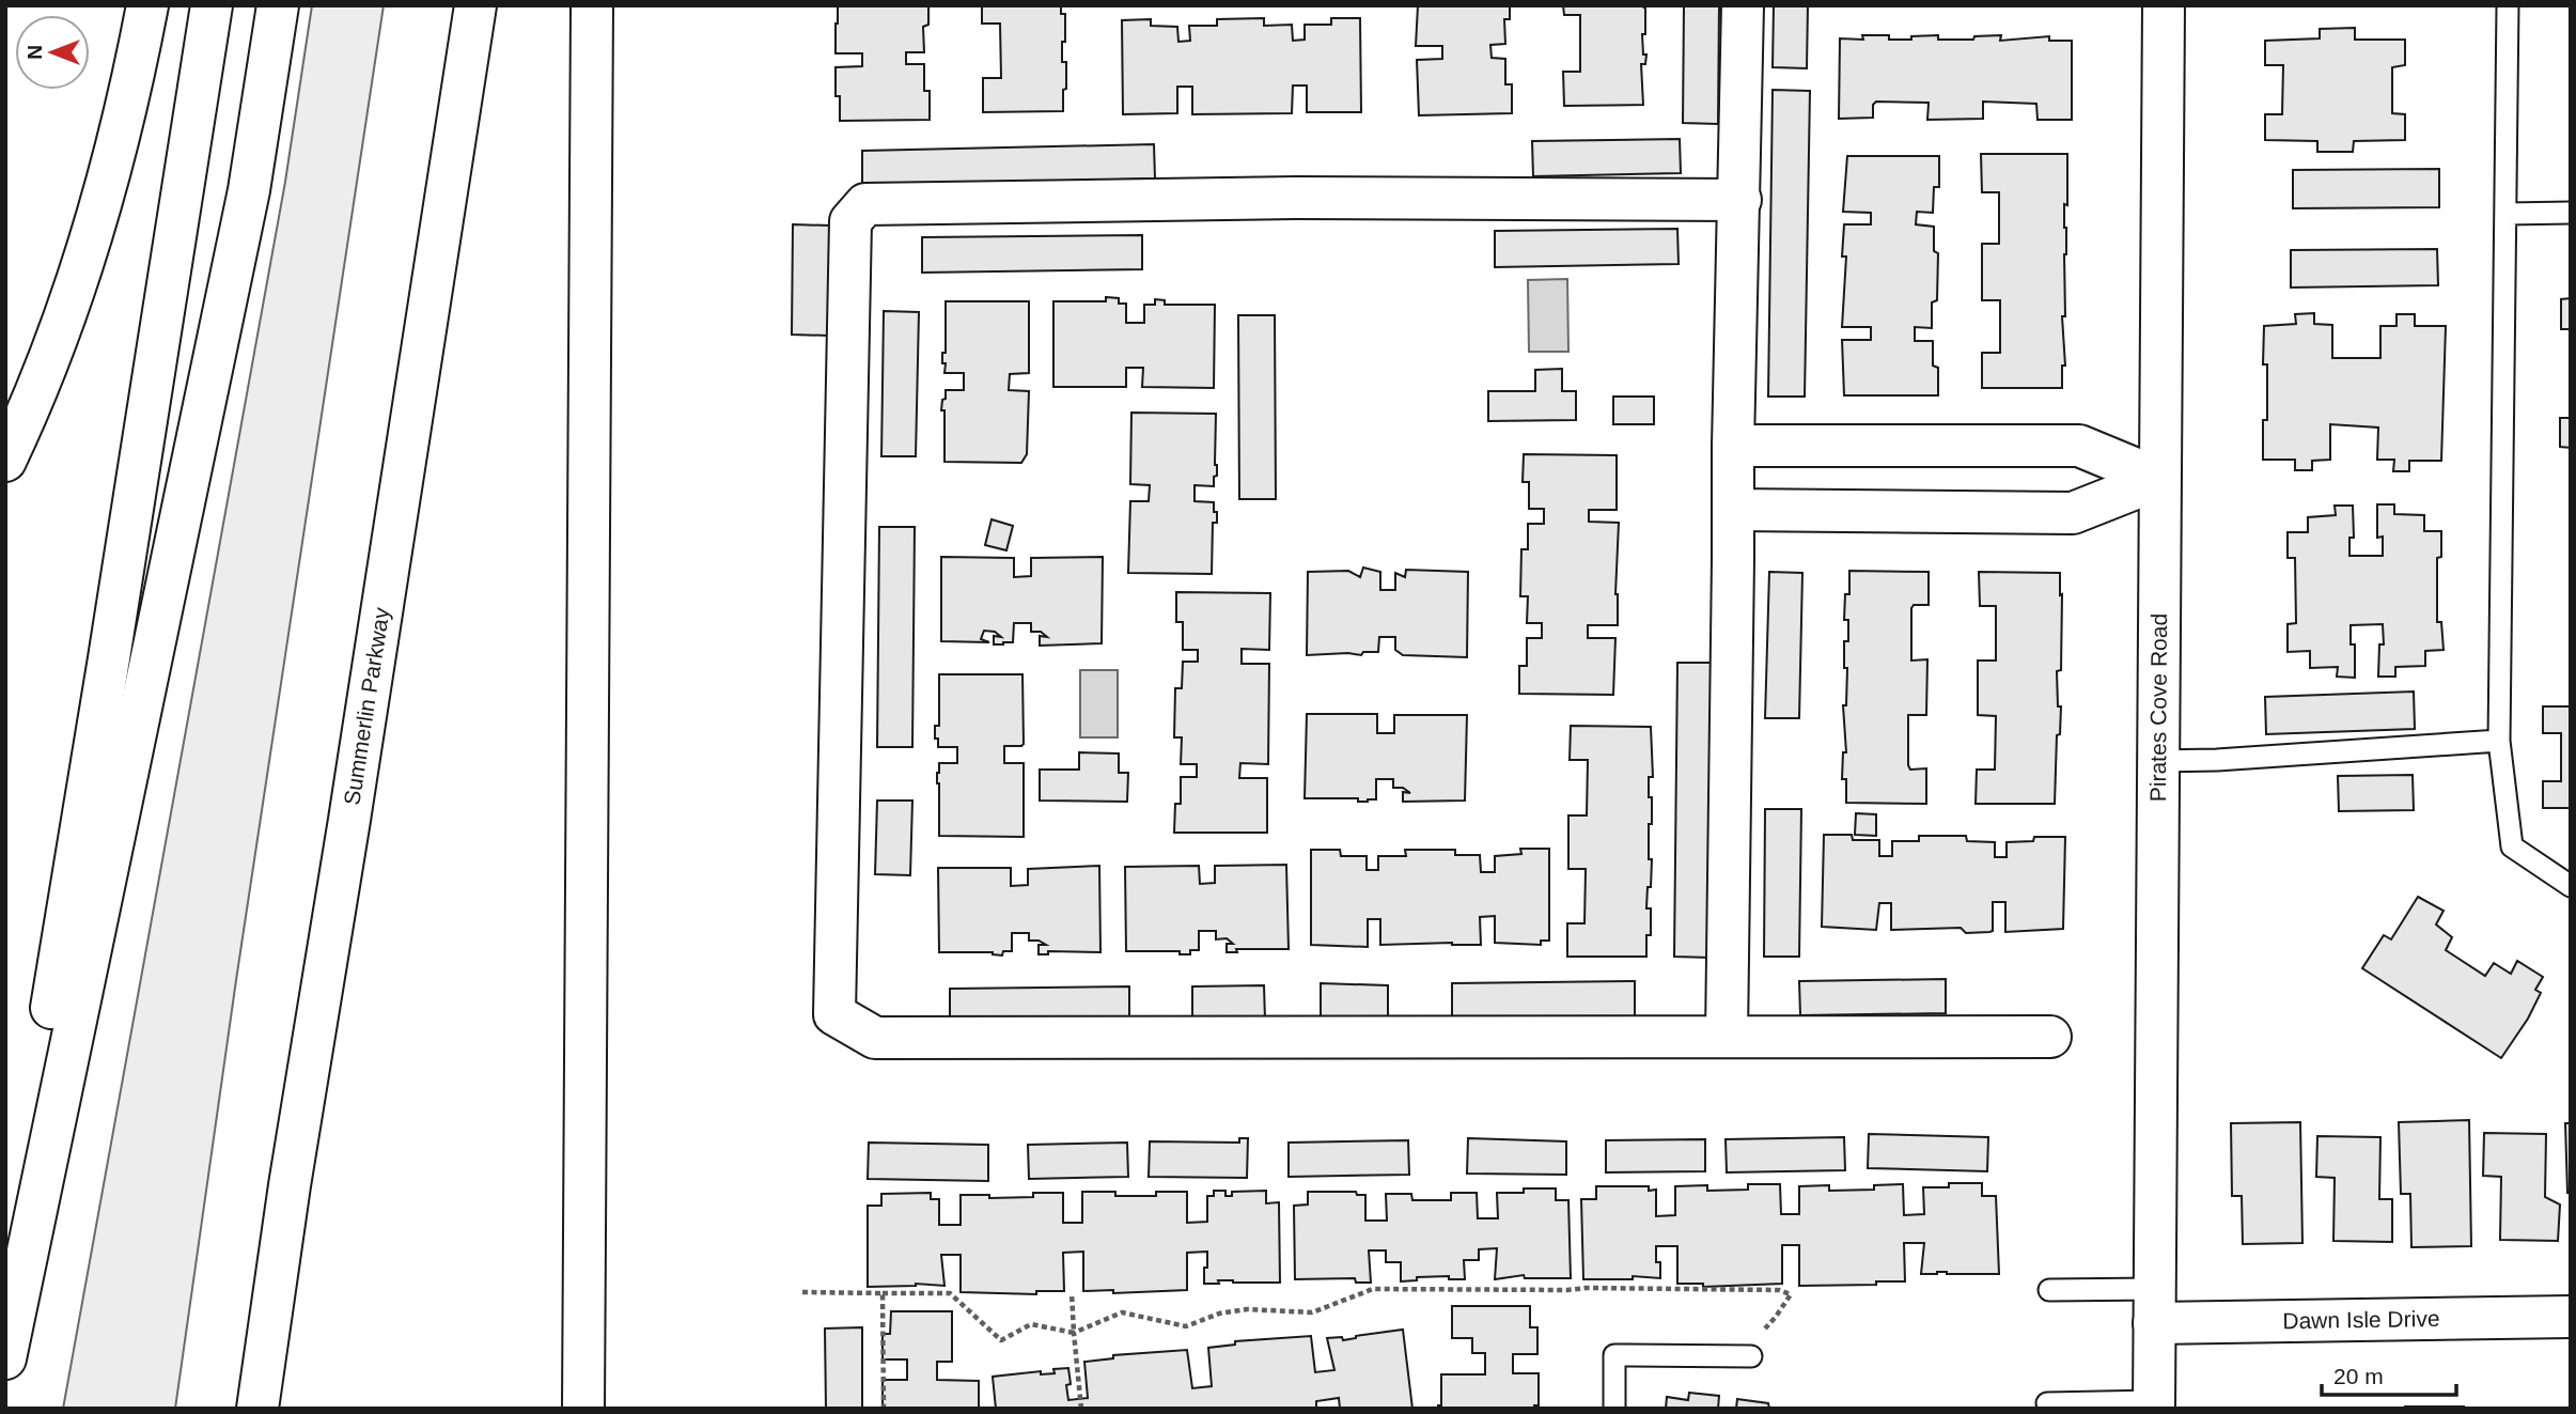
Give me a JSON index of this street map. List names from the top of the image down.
{
  "streets": {
    "main road": ["Summerlin Parkway", "Pirates Cove Road", "Dawn Isle Drive"]
  },
  "crossings": [
    ["Pirates Cove Road", "Dawn Isle Drive"]
  ],
  "scale_bar": "20 m",
  "north": "left"
}
